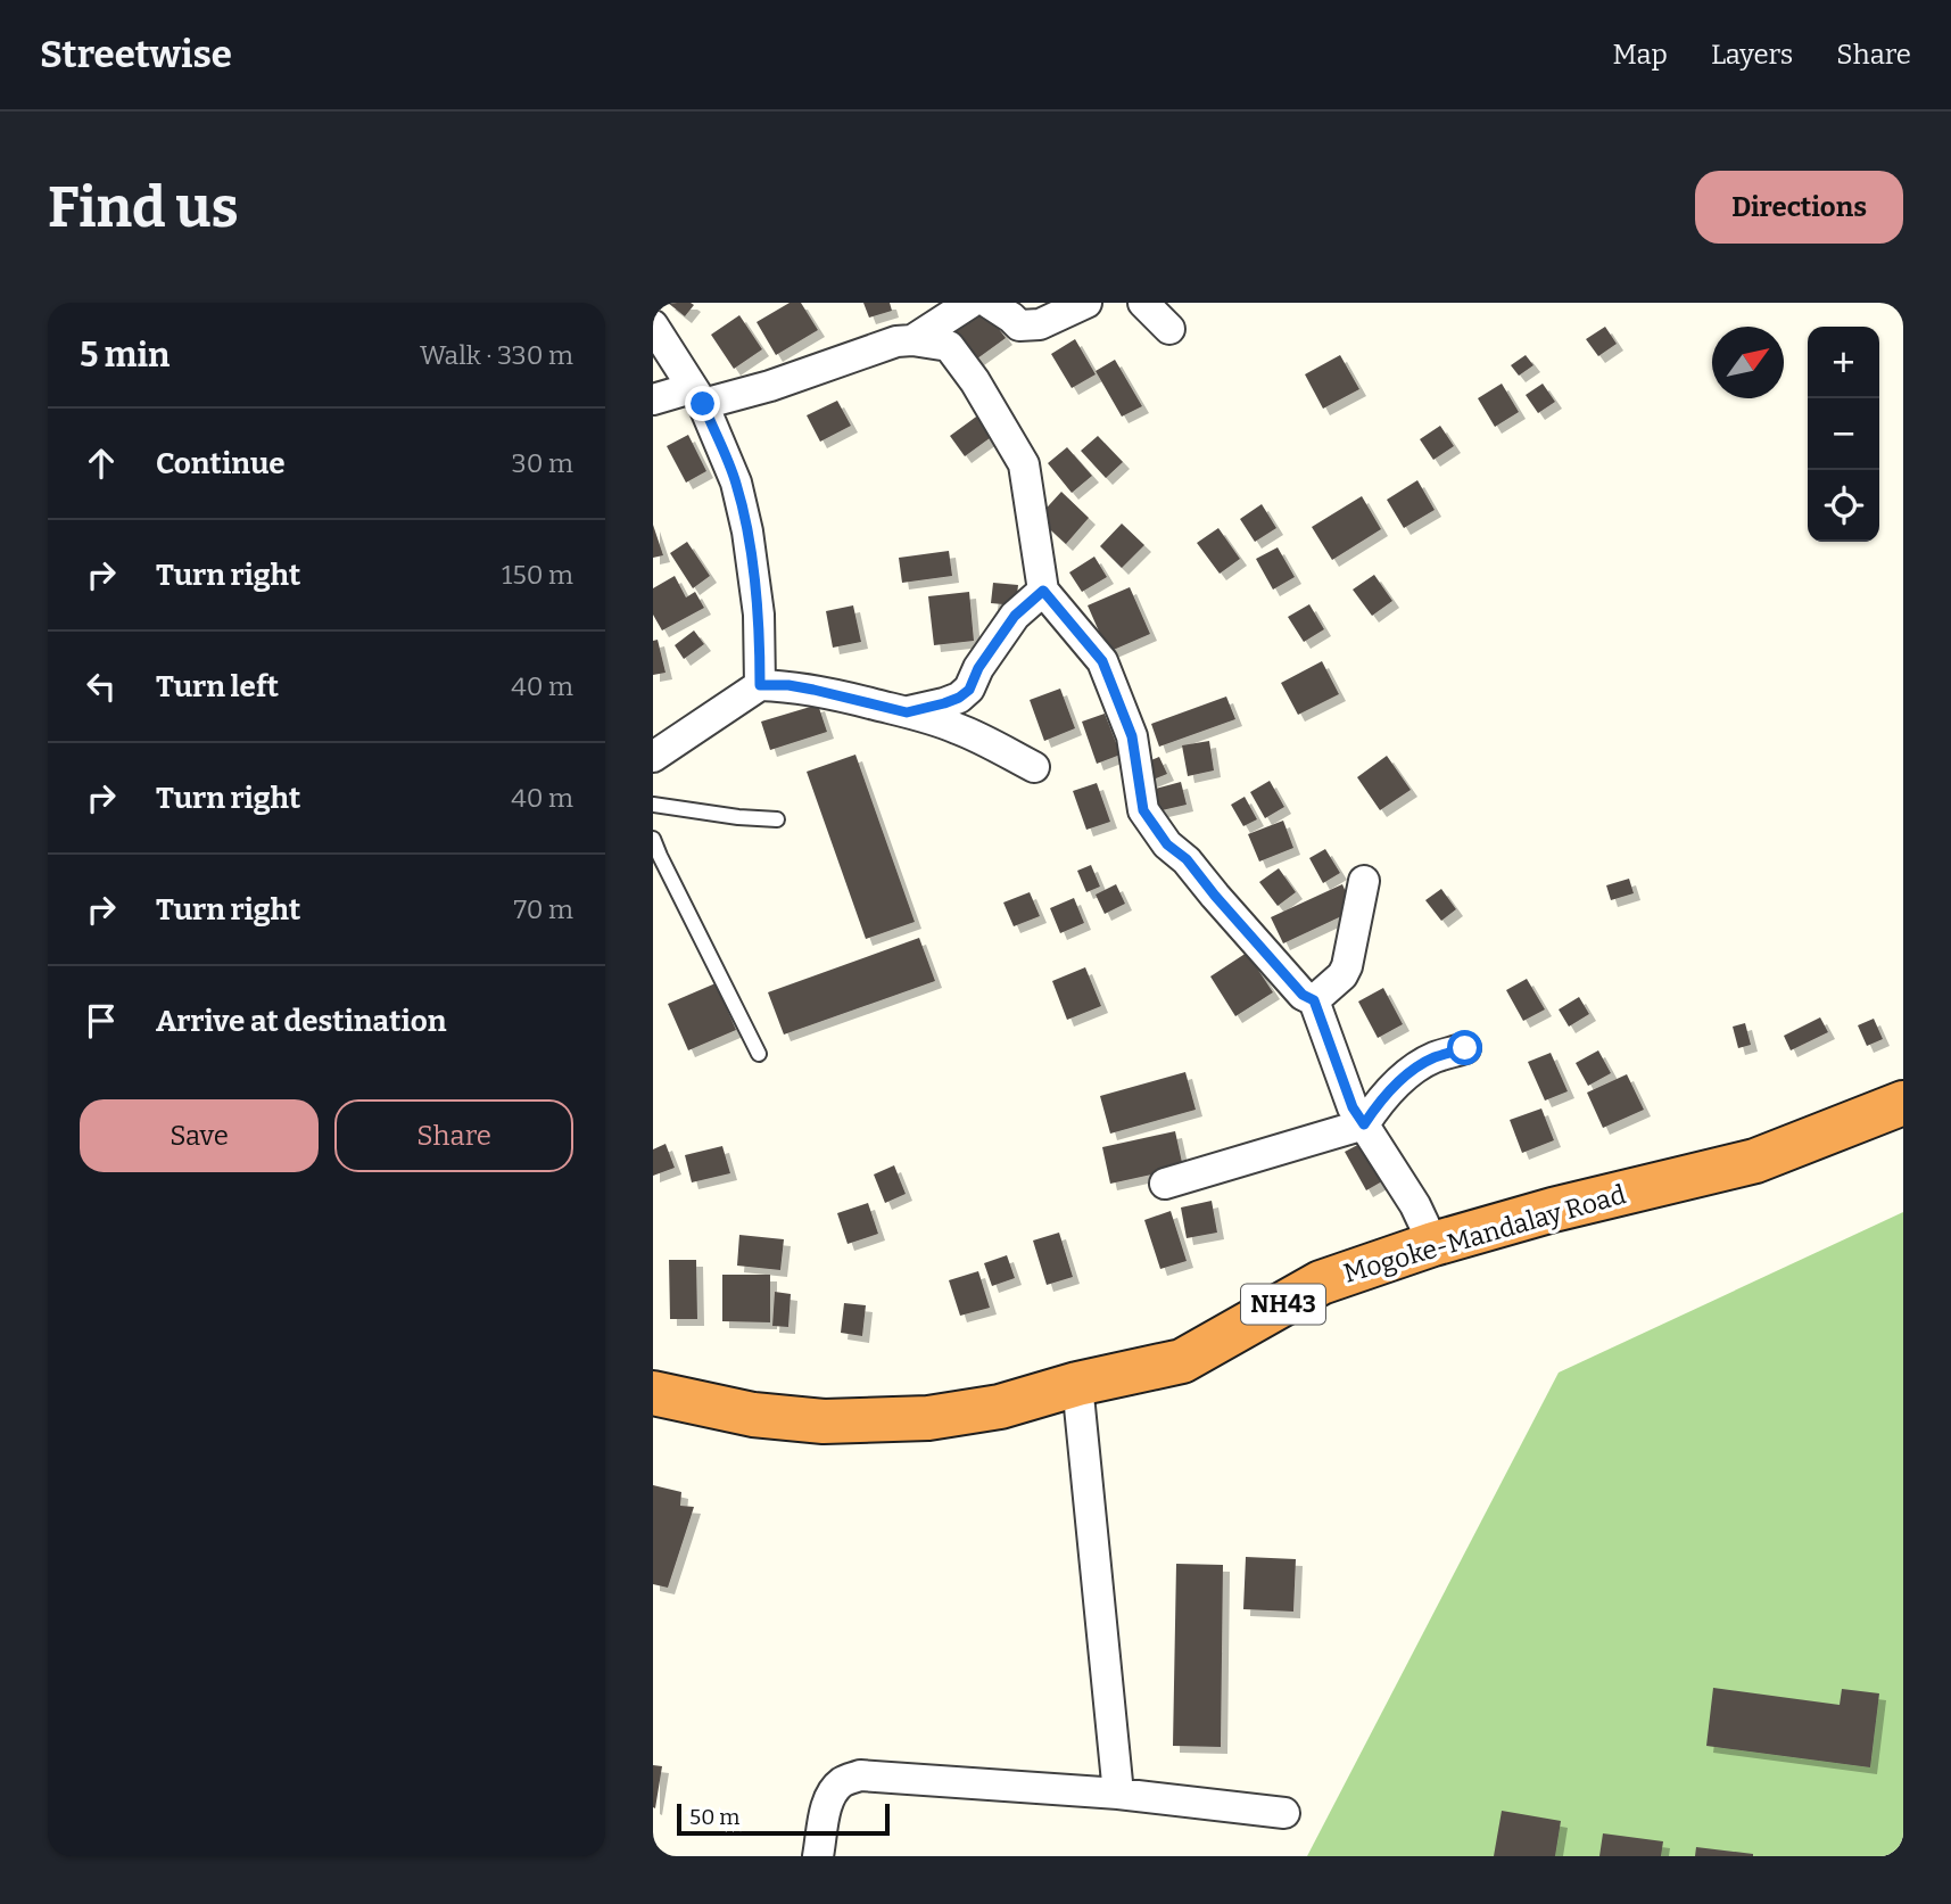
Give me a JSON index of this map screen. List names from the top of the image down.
{
  "streets": {
    "highway": ["Mogoke-Mandalay Road", "NH43"]
  },
  "scale_bar": "50 m",
  "north": "top right",
  "page": {
    "header": "Streetwise",
    "nav": ["Map", "Layers", "Share"],
    "buttons": [
      "Directions",
      ["Save", "Share"]
    ],
    "title": "Find us",
    "heading": ["5 min", "Walk · 330 m"],
    "map_buttons": ["+", "−"],
    "list": [
      ["Continue", "30 m"],
      ["Turn right", "150 m"],
      ["Turn left", "40 m"],
      ["Turn right", "40 m"],
      ["Turn right", "70 m"],
      "Arrive at destination"
    ],
    "scale": "50 m"
  }
}
